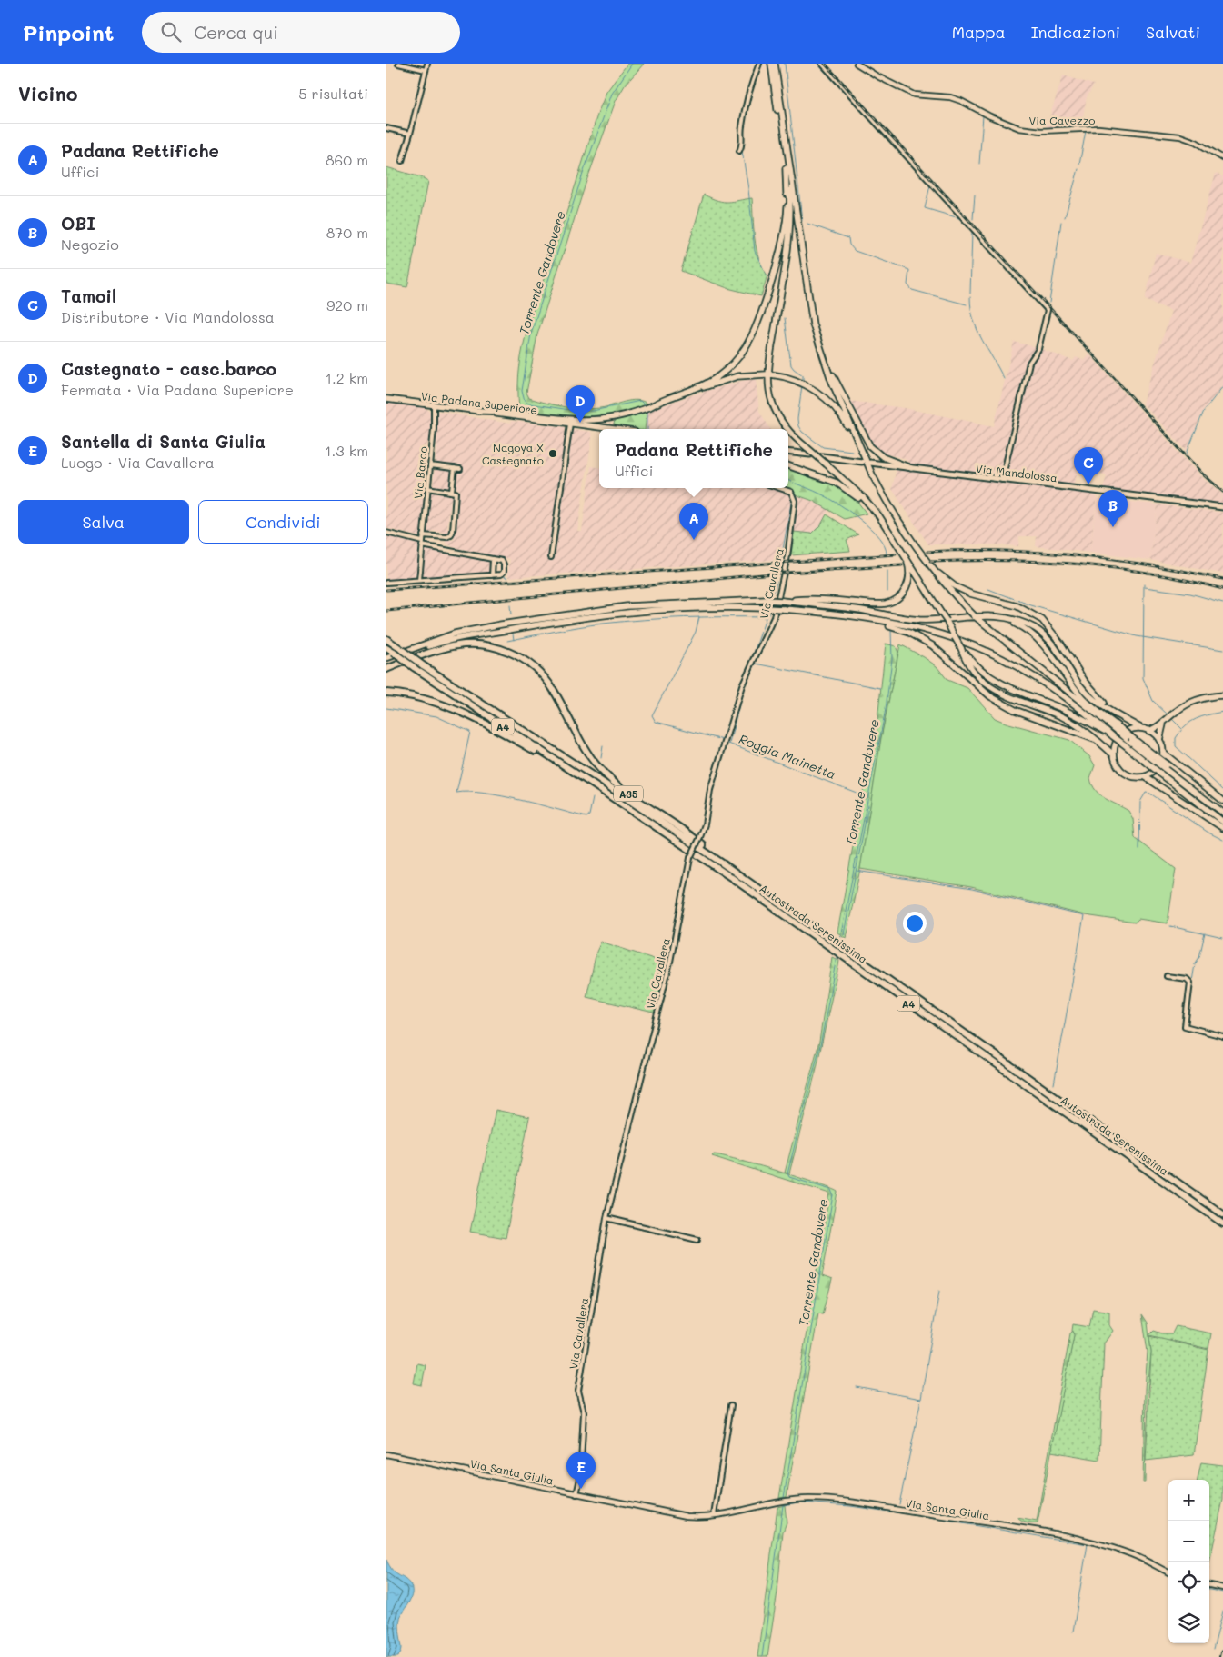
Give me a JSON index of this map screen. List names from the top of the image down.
{
  "streets": {
    "highway": ["A4", "A35", "Autostrada Serenissima"],
    "main road": ["Via Padana Superiore", "Via Mandolossa"],
    "street": [
      "Via Cavezzo",
      "Via Barco",
      "Via Cavallera",
      "Via Santa Giulia"
    ]
  },
  "crossings": [
    ["Via Padana Superiore", "Via Barco"],
    ["Via Cavallera", "Via Santa Giulia"],
    ["A35", "Autostrada Serenissima"]
  ],
  "water": ["Torrente Gandovere", "Roggia Mainetta"],
  "places": ["Nagoya X Castegnato"],
  "page": {
    "header": "Pinpoint",
    "search": "Cerca qui",
    "nav": ["Mappa", "Indicazioni", "Salvati"],
    "heading": ["Vicino", "5 risultati"],
    "list": [
      {
        "mark": "A",
        "name": "Padana Rettifiche",
        "note": "Uffici",
        "value": "860 m"
      },
      {
        "mark": "B",
        "name": "OBI",
        "note": "Negozio",
        "value": "870 m"
      },
      {
        "mark": "C",
        "name": "Tamoil",
        "note": "Distributore · Via Mandolossa",
        "value": "920 m"
      },
      {
        "mark": "D",
        "name": "Castegnato - casc.barco",
        "note": "Fermata · Via Padana Superiore",
        "value": "1.2 km"
      },
      {
        "mark": "E",
        "name": "Santella di Santa Giulia",
        "note": "Luogo · Via Cavallera",
        "value": "1.3 km"
      }
    ],
    "pins": [
      "D",
      "C",
      "B",
      "A",
      "E"
    ],
    "popup": ["Padana Rettifiche", "Uffici"],
    "buttons": ["Salva", "Condividi"],
    "map_buttons": ["+", "−"]
  }
}
